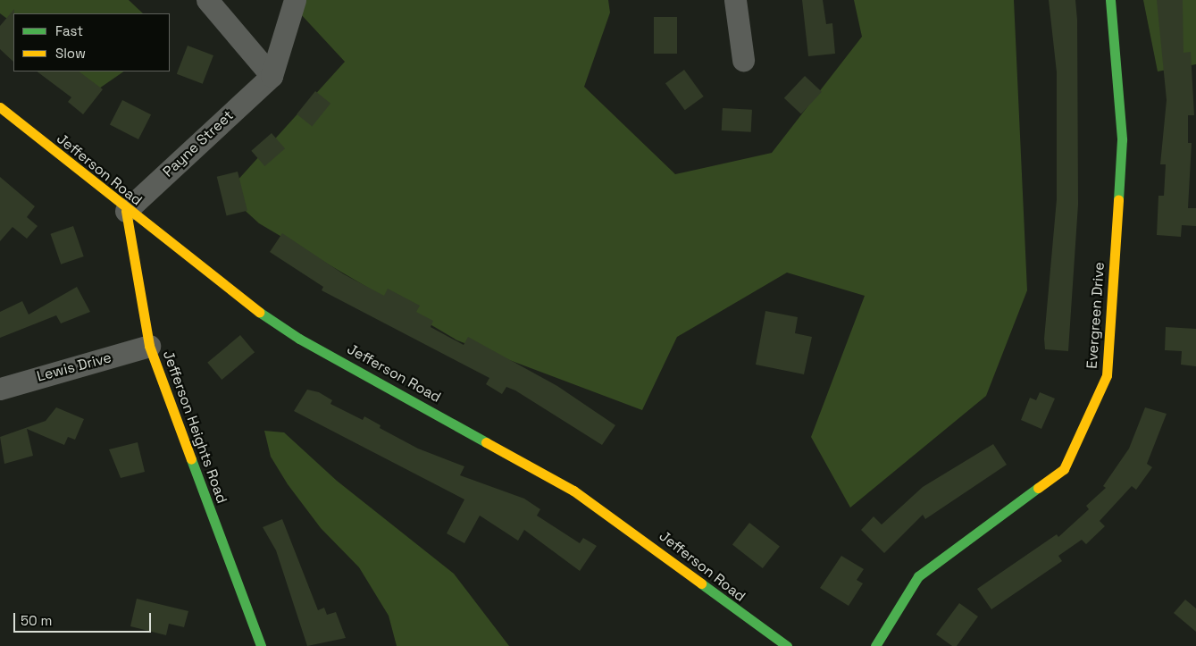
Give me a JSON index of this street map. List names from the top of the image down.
{
  "streets": {
    "street": [
      "Payne Street",
      "Jefferson Road",
      "Evergreen Drive",
      "Lewis Drive",
      "Jefferson Heights Road"
    ]
  },
  "crossings": [
    ["Payne Street", "Jefferson Road"],
    ["Payne Street", "Jefferson Heights Road"],
    ["Jefferson Road", "Jefferson Heights Road"],
    ["Lewis Drive", "Jefferson Heights Road"]
  ],
  "legend": ["Fast", "Slow"],
  "scale_bar": "50 m"
}
